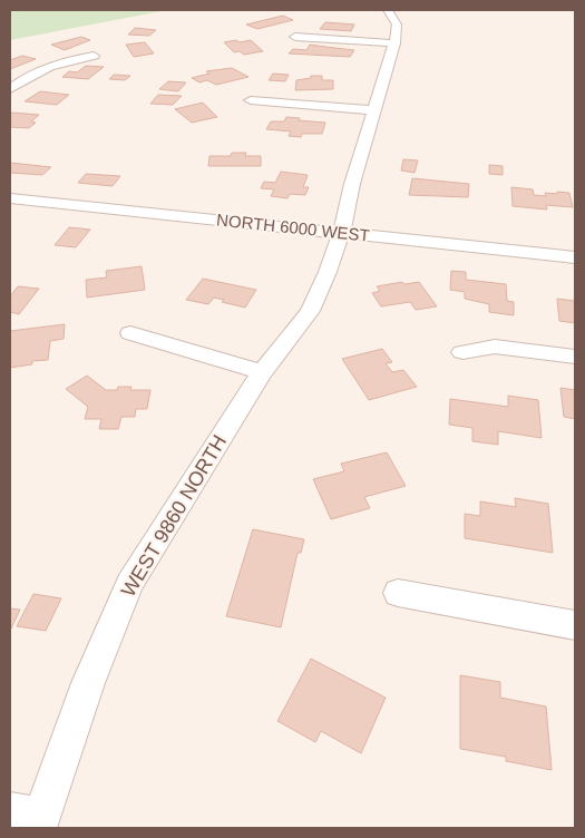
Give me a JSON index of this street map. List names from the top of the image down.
{
  "streets": {
    "street": ["NORTH 6000 WEST", "WEST 9860 NORTH"]
  },
  "crossings": [
    ["NORTH 6000 WEST", "WEST 9860 NORTH"]
  ]
}
